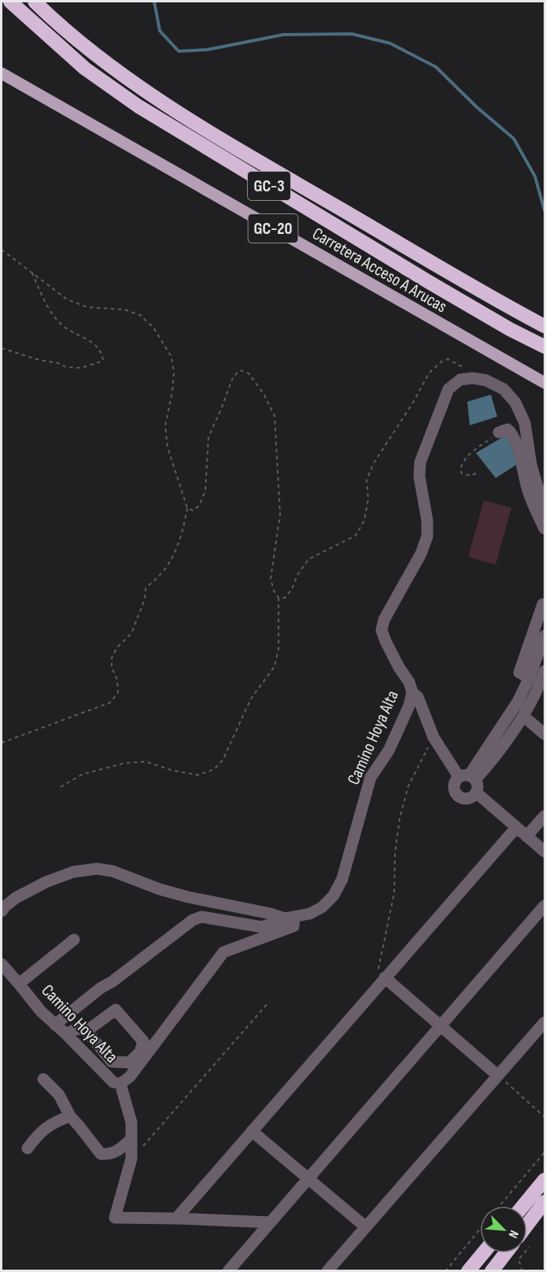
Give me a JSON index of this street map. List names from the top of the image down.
{
  "streets": {
    "highway": ["GC-3"],
    "main road": ["GC-20", "Carretera Acceso A Arucas"],
    "street": ["Camino Hoya Alta"]
  },
  "north": "bottom right"
}
